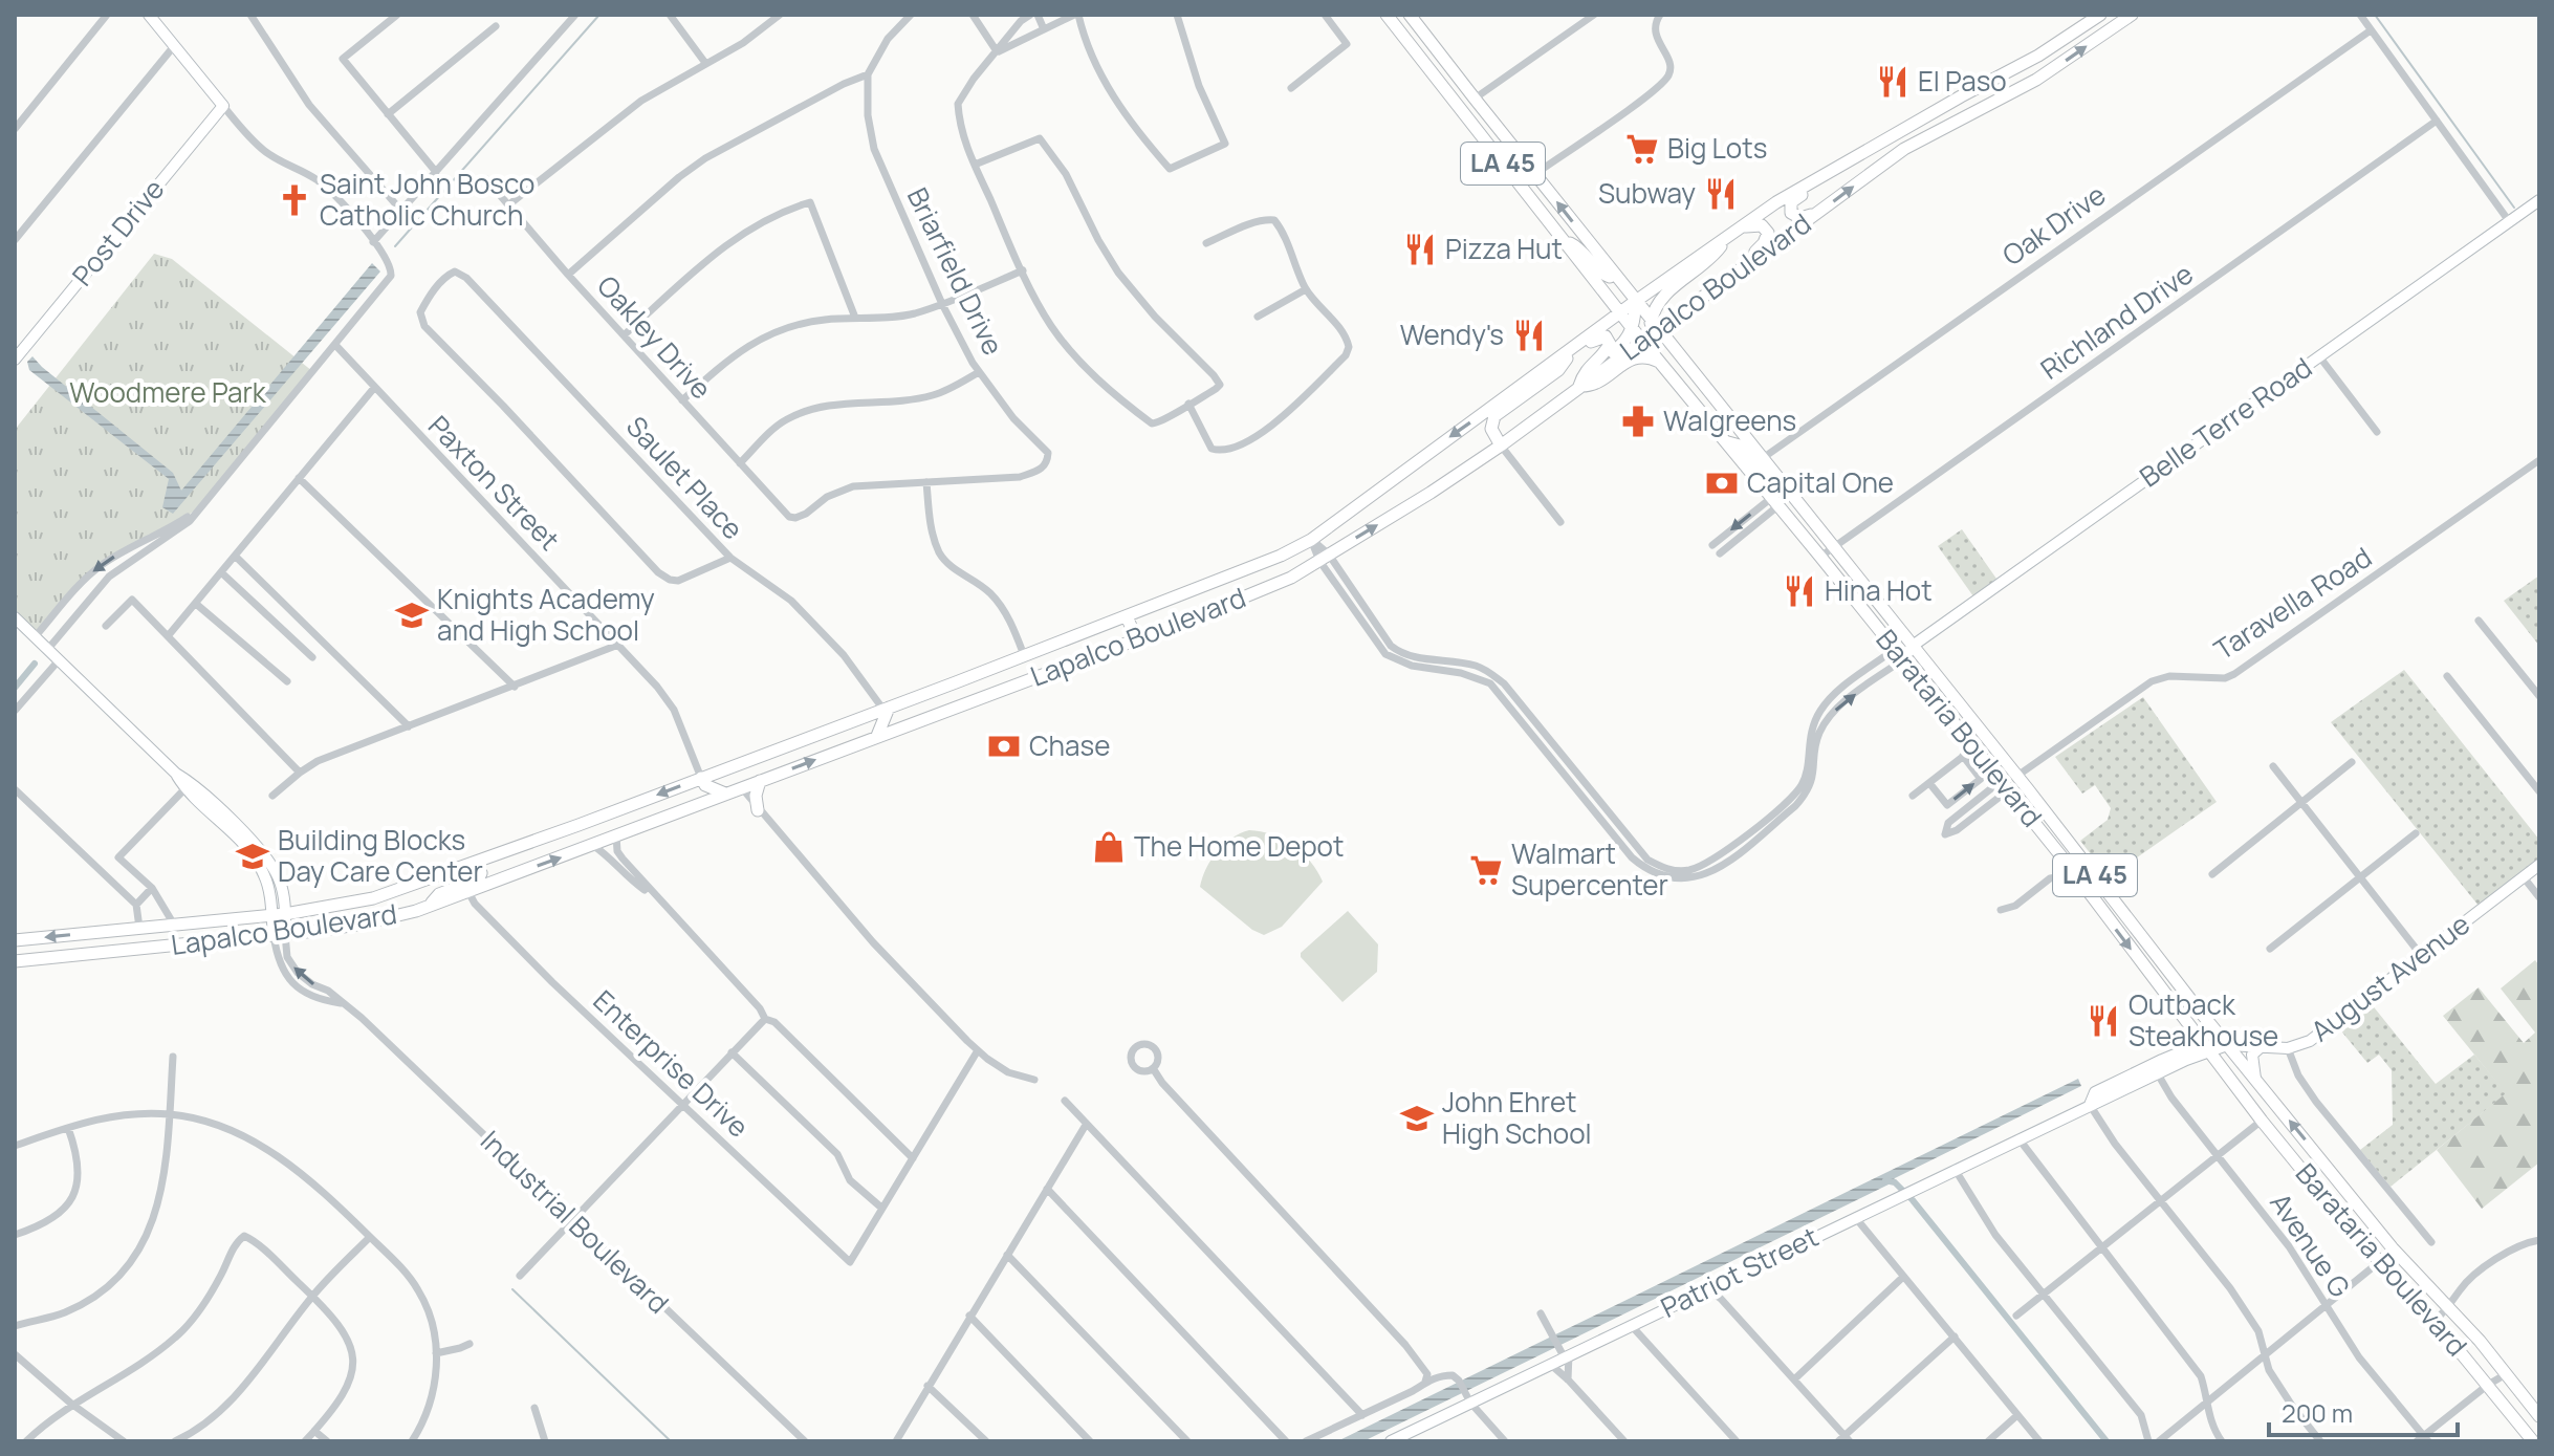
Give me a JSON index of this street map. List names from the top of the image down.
{
  "streets": {
    "main road": ["LA 45", "Lapalco Boulevard", "Barataria Boulevard"],
    "street": [
      "Oak Drive",
      "Post Drive",
      "Briarfield Drive",
      "Richland Drive",
      "Oakley Drive",
      "Belle Terre Road",
      "Saulet Place",
      "Paxton Street",
      "Taravella Road",
      "August Avenue",
      "Enterprise Drive",
      "Industrial Boulevard",
      "Avenue G",
      "Patriot Street"
    ]
  },
  "crossings": [
    ["Oak Drive", "Barataria Boulevard"],
    ["Briarfield Drive", "Oakley Drive"],
    ["Lapalco Boulevard", "Saulet Place"],
    ["Lapalco Boulevard", "Paxton Street"],
    ["Lapalco Boulevard", "Barataria Boulevard"],
    ["Lapalco Boulevard", "Enterprise Drive"],
    ["Lapalco Boulevard", "Industrial Boulevard"],
    ["Richland Drive", "Barataria Boulevard"],
    ["Belle Terre Road", "Barataria Boulevard"],
    ["Taravella Road", "Barataria Boulevard"],
    ["Barataria Boulevard", "August Avenue"],
    ["Barataria Boulevard", "Patriot Street"],
    ["August Avenue", "Patriot Street"],
    ["Avenue G", "Patriot Street"]
  ],
  "parks": ["Woodmere Park"],
  "places": {
    "restaurant": [
      "El Paso",
      "Subway",
      "Pizza Hut",
      "Wendy's",
      "Hina Hot",
      "Outback Steakhouse"
    ],
    "supermarket": ["Big Lots", "Walmart Supercenter"],
    "church": ["Saint John Bosco Catholic Church"],
    "pharmacy": ["Walgreens"],
    "bank": ["Capital One", "Chase"],
    "school or university": ["Knights Academy and High School", "Building Blocks Day Care Center", "John Ehret High School"],
    "shop": ["The Home Depot"]
  },
  "scale_bar": "200 m"
}
